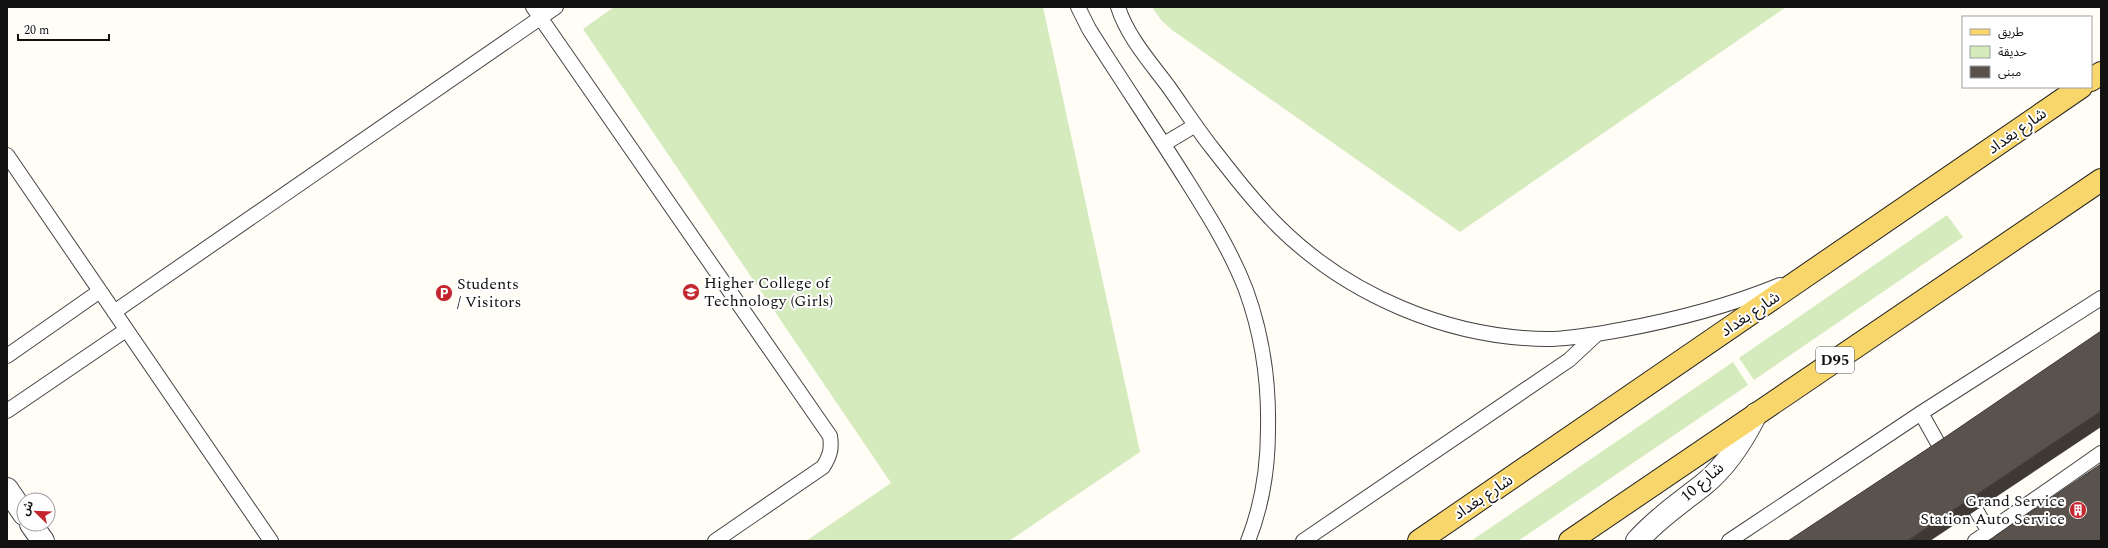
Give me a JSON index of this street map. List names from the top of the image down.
{
  "streets": {
    "main road": ["شارع بغداد", "D95"],
    "street": ["شارع 10"]
  },
  "crossings": [
    ["D95", "شارع 10"]
  ],
  "places": {
    "school or university": ["Higher College of Technology (Girls)"],
    "parking": ["Students / Visitors"],
    "building": ["Grand Service Station Auto Service"]
  },
  "legend": ["طريق", "حديقة", "مبنى"],
  "scale_bar": "20 m",
  "north": "top left"
}
